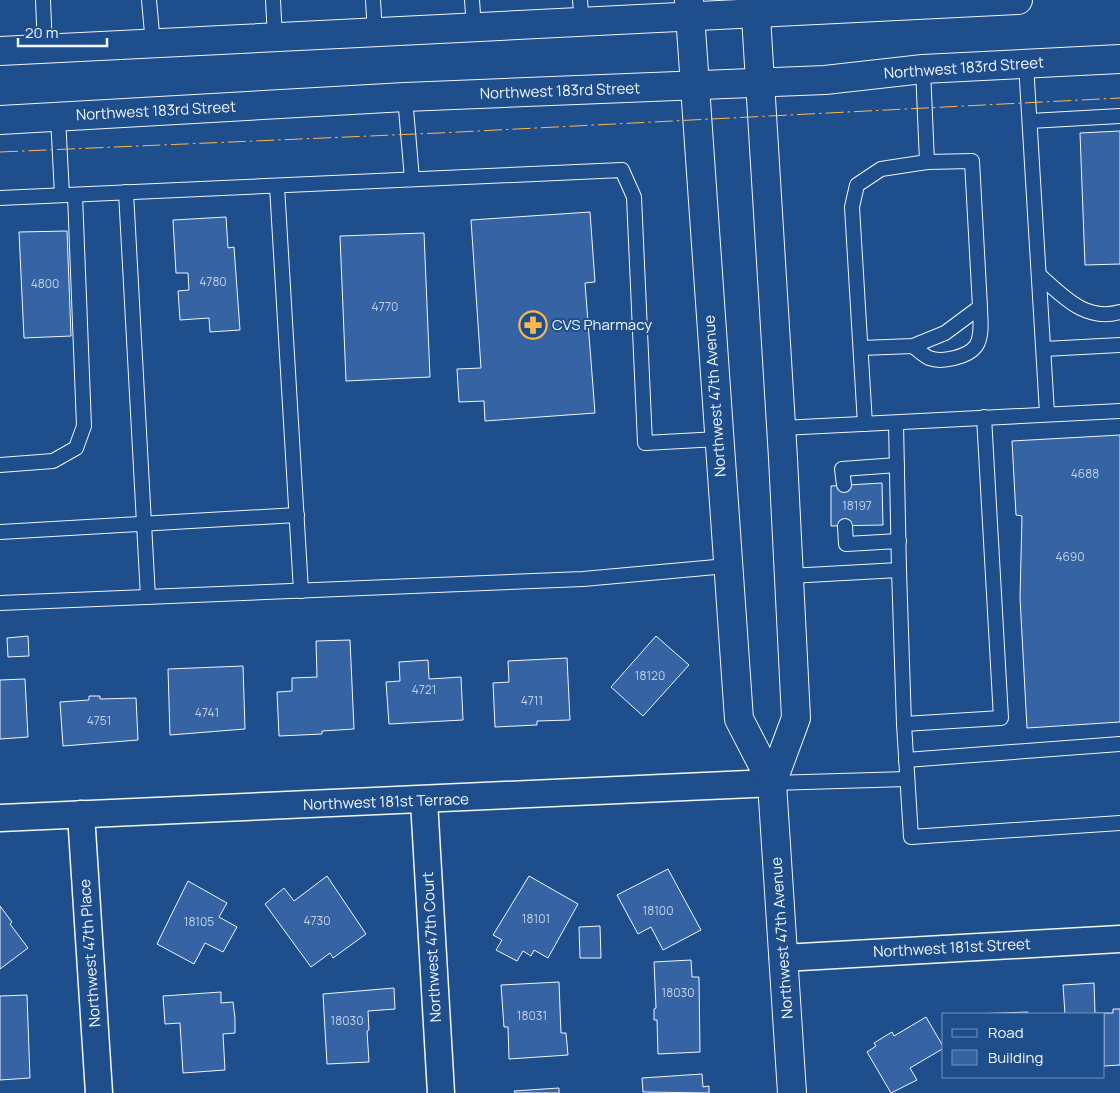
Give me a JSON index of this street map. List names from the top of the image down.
{
  "streets": {
    "main road": ["Northwest 183rd Street", "Northwest 47th Avenue"],
    "street": [
      "Northwest 181st Terrace",
      "Northwest 47th Court",
      "Northwest 181st Street",
      "Northwest 47th Place"
    ]
  },
  "crossings": [
    ["Northwest 183rd Street", "Northwest 47th Avenue"],
    ["Northwest 47th Avenue", "Northwest 181st Terrace"],
    ["Northwest 47th Avenue", "Northwest 181st Street"],
    ["Northwest 181st Terrace", "Northwest 47th Court"],
    ["Northwest 181st Terrace", "Northwest 47th Place"]
  ],
  "places": {
    "pharmacy": ["CVS Pharmacy"]
  },
  "house_numbers": [
    "4780",
    "4800",
    "4770",
    "4688",
    "18197",
    "4690",
    "18120",
    "4721",
    "4711",
    "4741",
    "4751",
    "18100",
    "18101",
    "4730",
    "18105",
    "18030",
    "18031",
    "18030"
  ],
  "legend": ["Road", "Building"],
  "scale_bar": "20 m"
}
